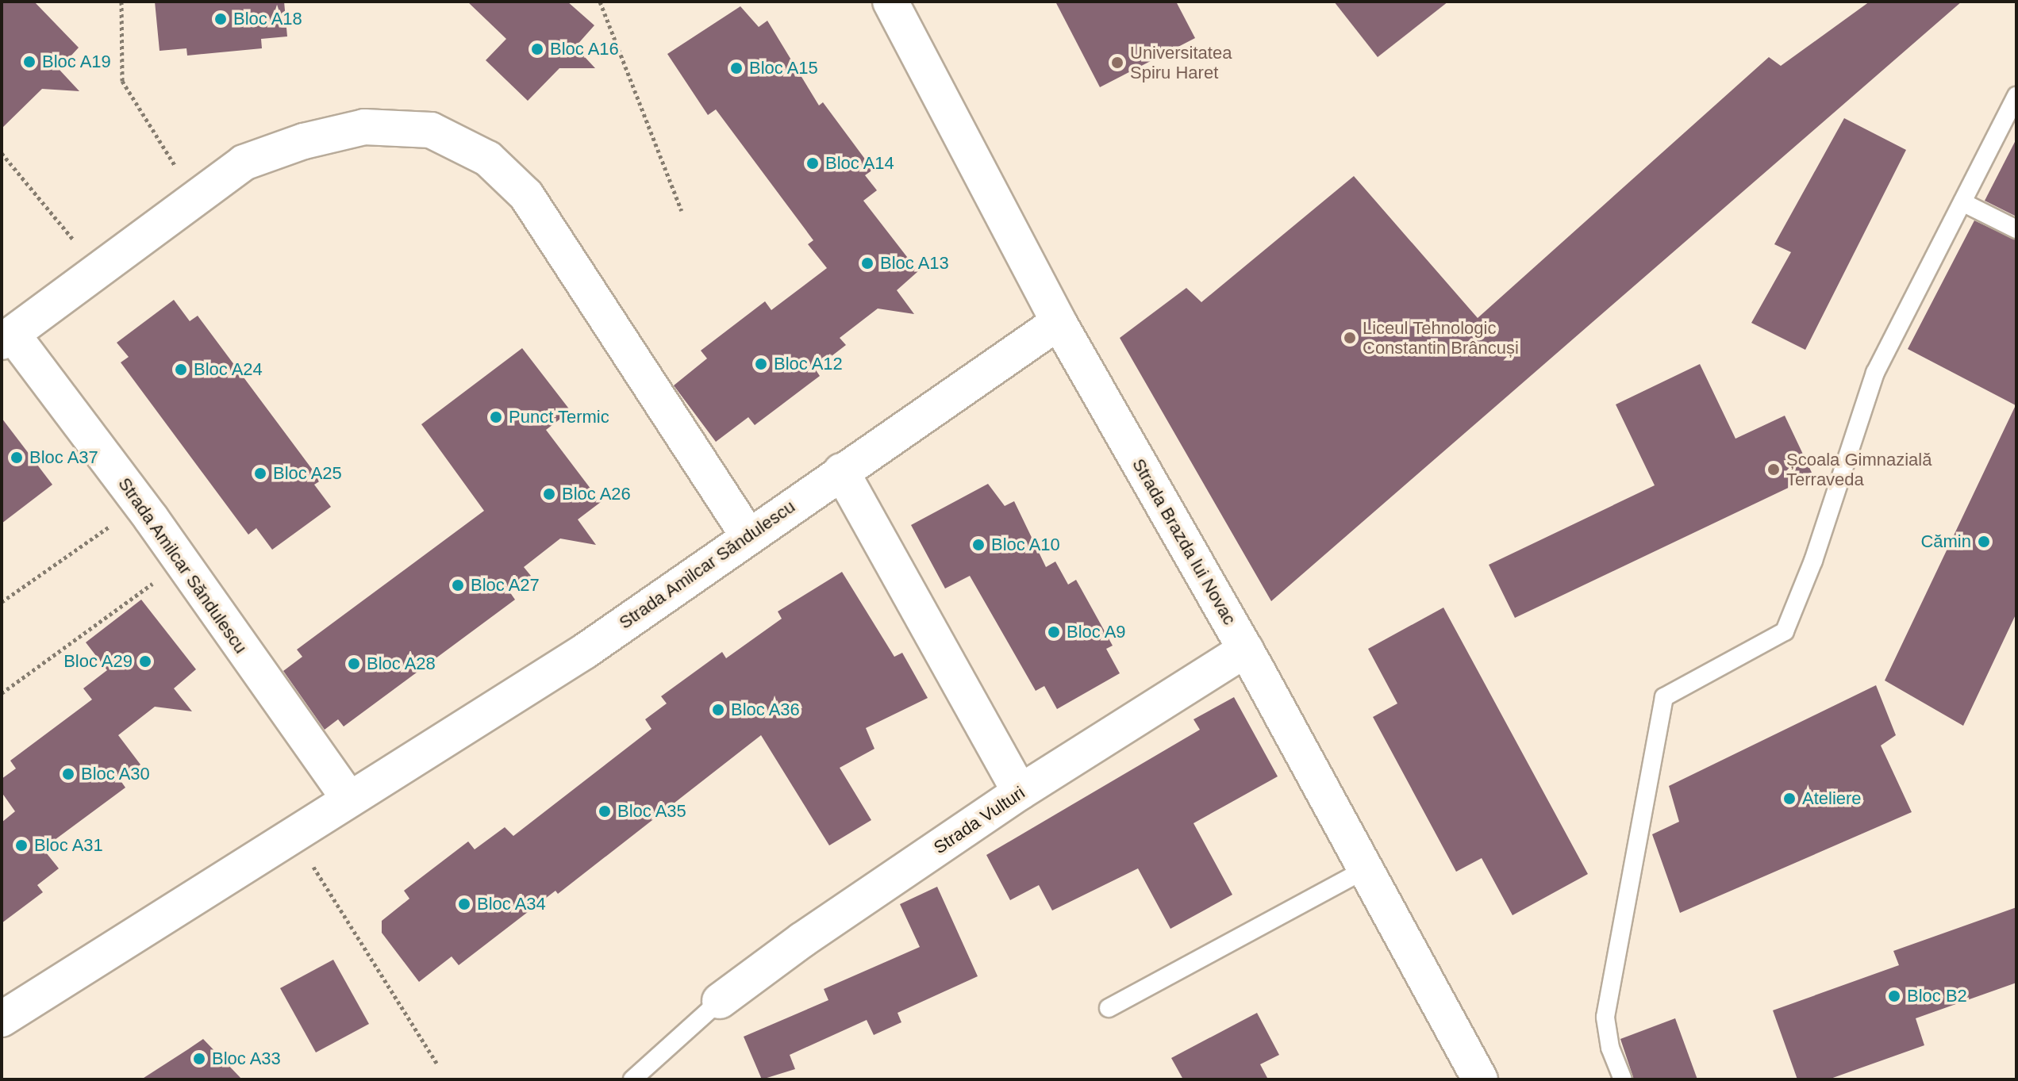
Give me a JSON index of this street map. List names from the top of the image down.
{
  "streets": {
    "street": ["Strada Brazda lui Novac", "Strada Amilcar Săndulescu", "Strada Vulturi"]
  },
  "crossings": [
    ["Strada Brazda lui Novac", "Strada Amilcar Săndulescu"],
    ["Strada Brazda lui Novac", "Strada Vulturi"]
  ],
  "places": [
    "Bloc A18",
    "Bloc A16",
    "Bloc A19",
    "Universitatea Spiru Haret",
    "Bloc A15",
    "Bloc A14",
    "Bloc A13",
    "Liceul Tehnologic Constantin Brâncuși",
    "Bloc A12",
    "Bloc A24",
    "Punct Termic",
    "Bloc A37",
    "Școala Gimnazială Terraveda",
    "Bloc A25",
    "Bloc A26",
    "Cămin",
    "Bloc A10",
    "Bloc A27",
    "Bloc A9",
    "Bloc A29",
    "Bloc A28",
    "Bloc A36",
    "Bloc A30",
    "Ateliere",
    "Bloc A35",
    "Bloc A31",
    "Bloc A34",
    "Bloc B2",
    "Bloc A33"
  ]
}
